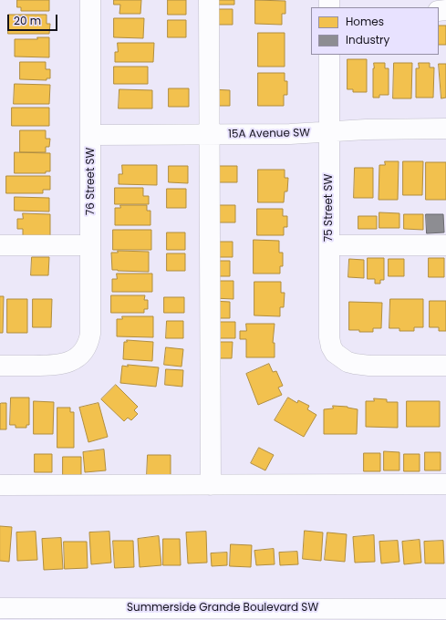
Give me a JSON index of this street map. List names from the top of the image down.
{
  "streets": {
    "street": [
      "15A Avenue SW",
      "76 Street SW",
      "75 Street SW",
      "Summerside Grande Boulevard SW"
    ]
  },
  "crossings": [
    ["15A Avenue SW", "76 Street SW"],
    ["15A Avenue SW", "75 Street SW"]
  ],
  "legend": ["Homes", "Industry"],
  "scale_bar": "20 m"
}
